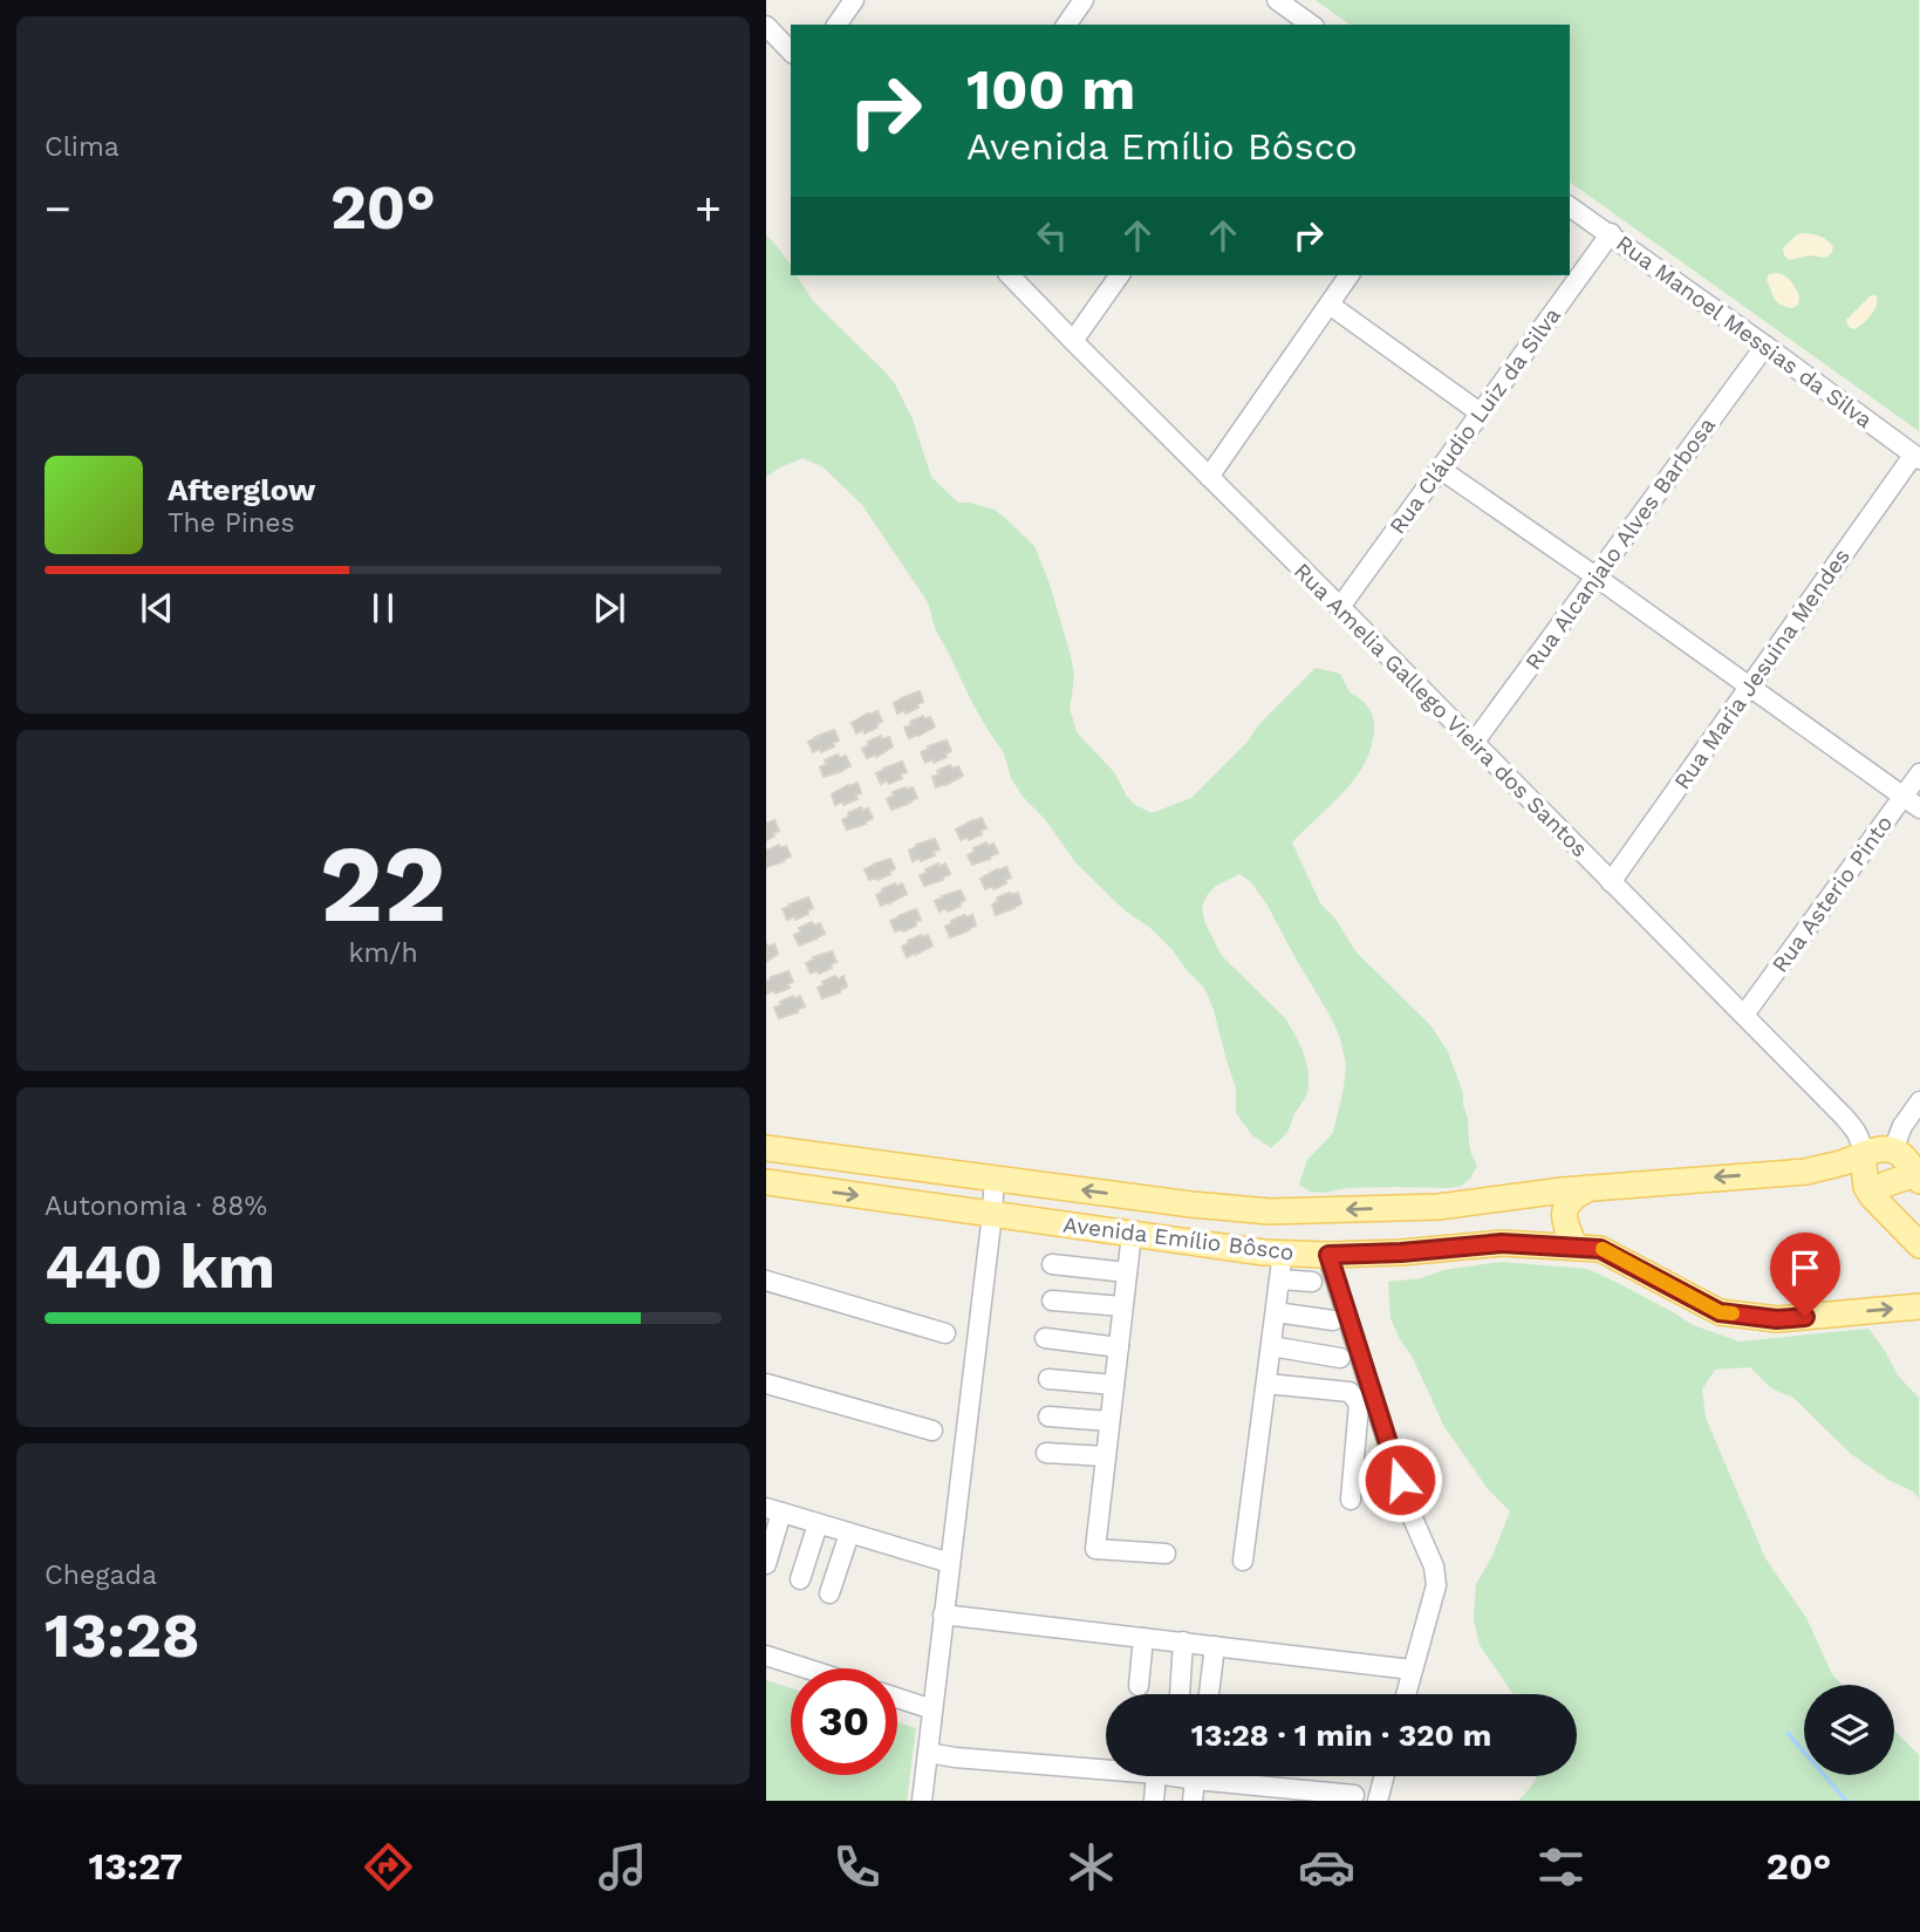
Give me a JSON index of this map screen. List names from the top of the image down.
{
  "streets": {
    "main road": ["Avenida Emílio Bôsco"],
    "street": [
      "Rua Manoel Messias da Silva",
      "Rua Cláudio Luiz da Silva",
      "Rua Alcanjalo Alves Barbosa",
      "Rua Maria Jesuina Mendes",
      "Rua Amelia Gallego Vieira dos Santos",
      "Rua Asterio Pinto"
    ]
  },
  "crossings": [
    ["Rua Manoel Messias da Silva", "Rua Cláudio Luiz da Silva"],
    ["Rua Manoel Messias da Silva", "Rua Alcanjalo Alves Barbosa"],
    ["Rua Manoel Messias da Silva", "Rua Maria Jesuina Mendes"],
    ["Rua Cláudio Luiz da Silva", "Rua Amelia Gallego Vieira dos Santos"],
    ["Rua Alcanjalo Alves Barbosa", "Rua Amelia Gallego Vieira dos Santos"],
    ["Rua Maria Jesuina Mendes", "Rua Amelia Gallego Vieira dos Santos"],
    ["Rua Amelia Gallego Vieira dos Santos", "Rua Asterio Pinto"],
    ["Rua Amelia Gallego Vieira dos Santos", "Avenida Emílio Bôsco"]
  ],
  "page": {
    "tile": [
      "Clima",
      ["22", "km/h"],
      ["Autonomia · 88%", "440 km"],
      ["Chegada", "13:28"]
    ],
    "turn": ["100 m", "Avenida Emílio Bôsco"],
    "heat": ["−", "20°", "+"],
    "song": ["Afterglow", "The Pines"],
    "limit": "30",
    "trip": "13:28 · 1 min · 320 m",
    "tabs": ["13:27", "20°"]
  }
}
